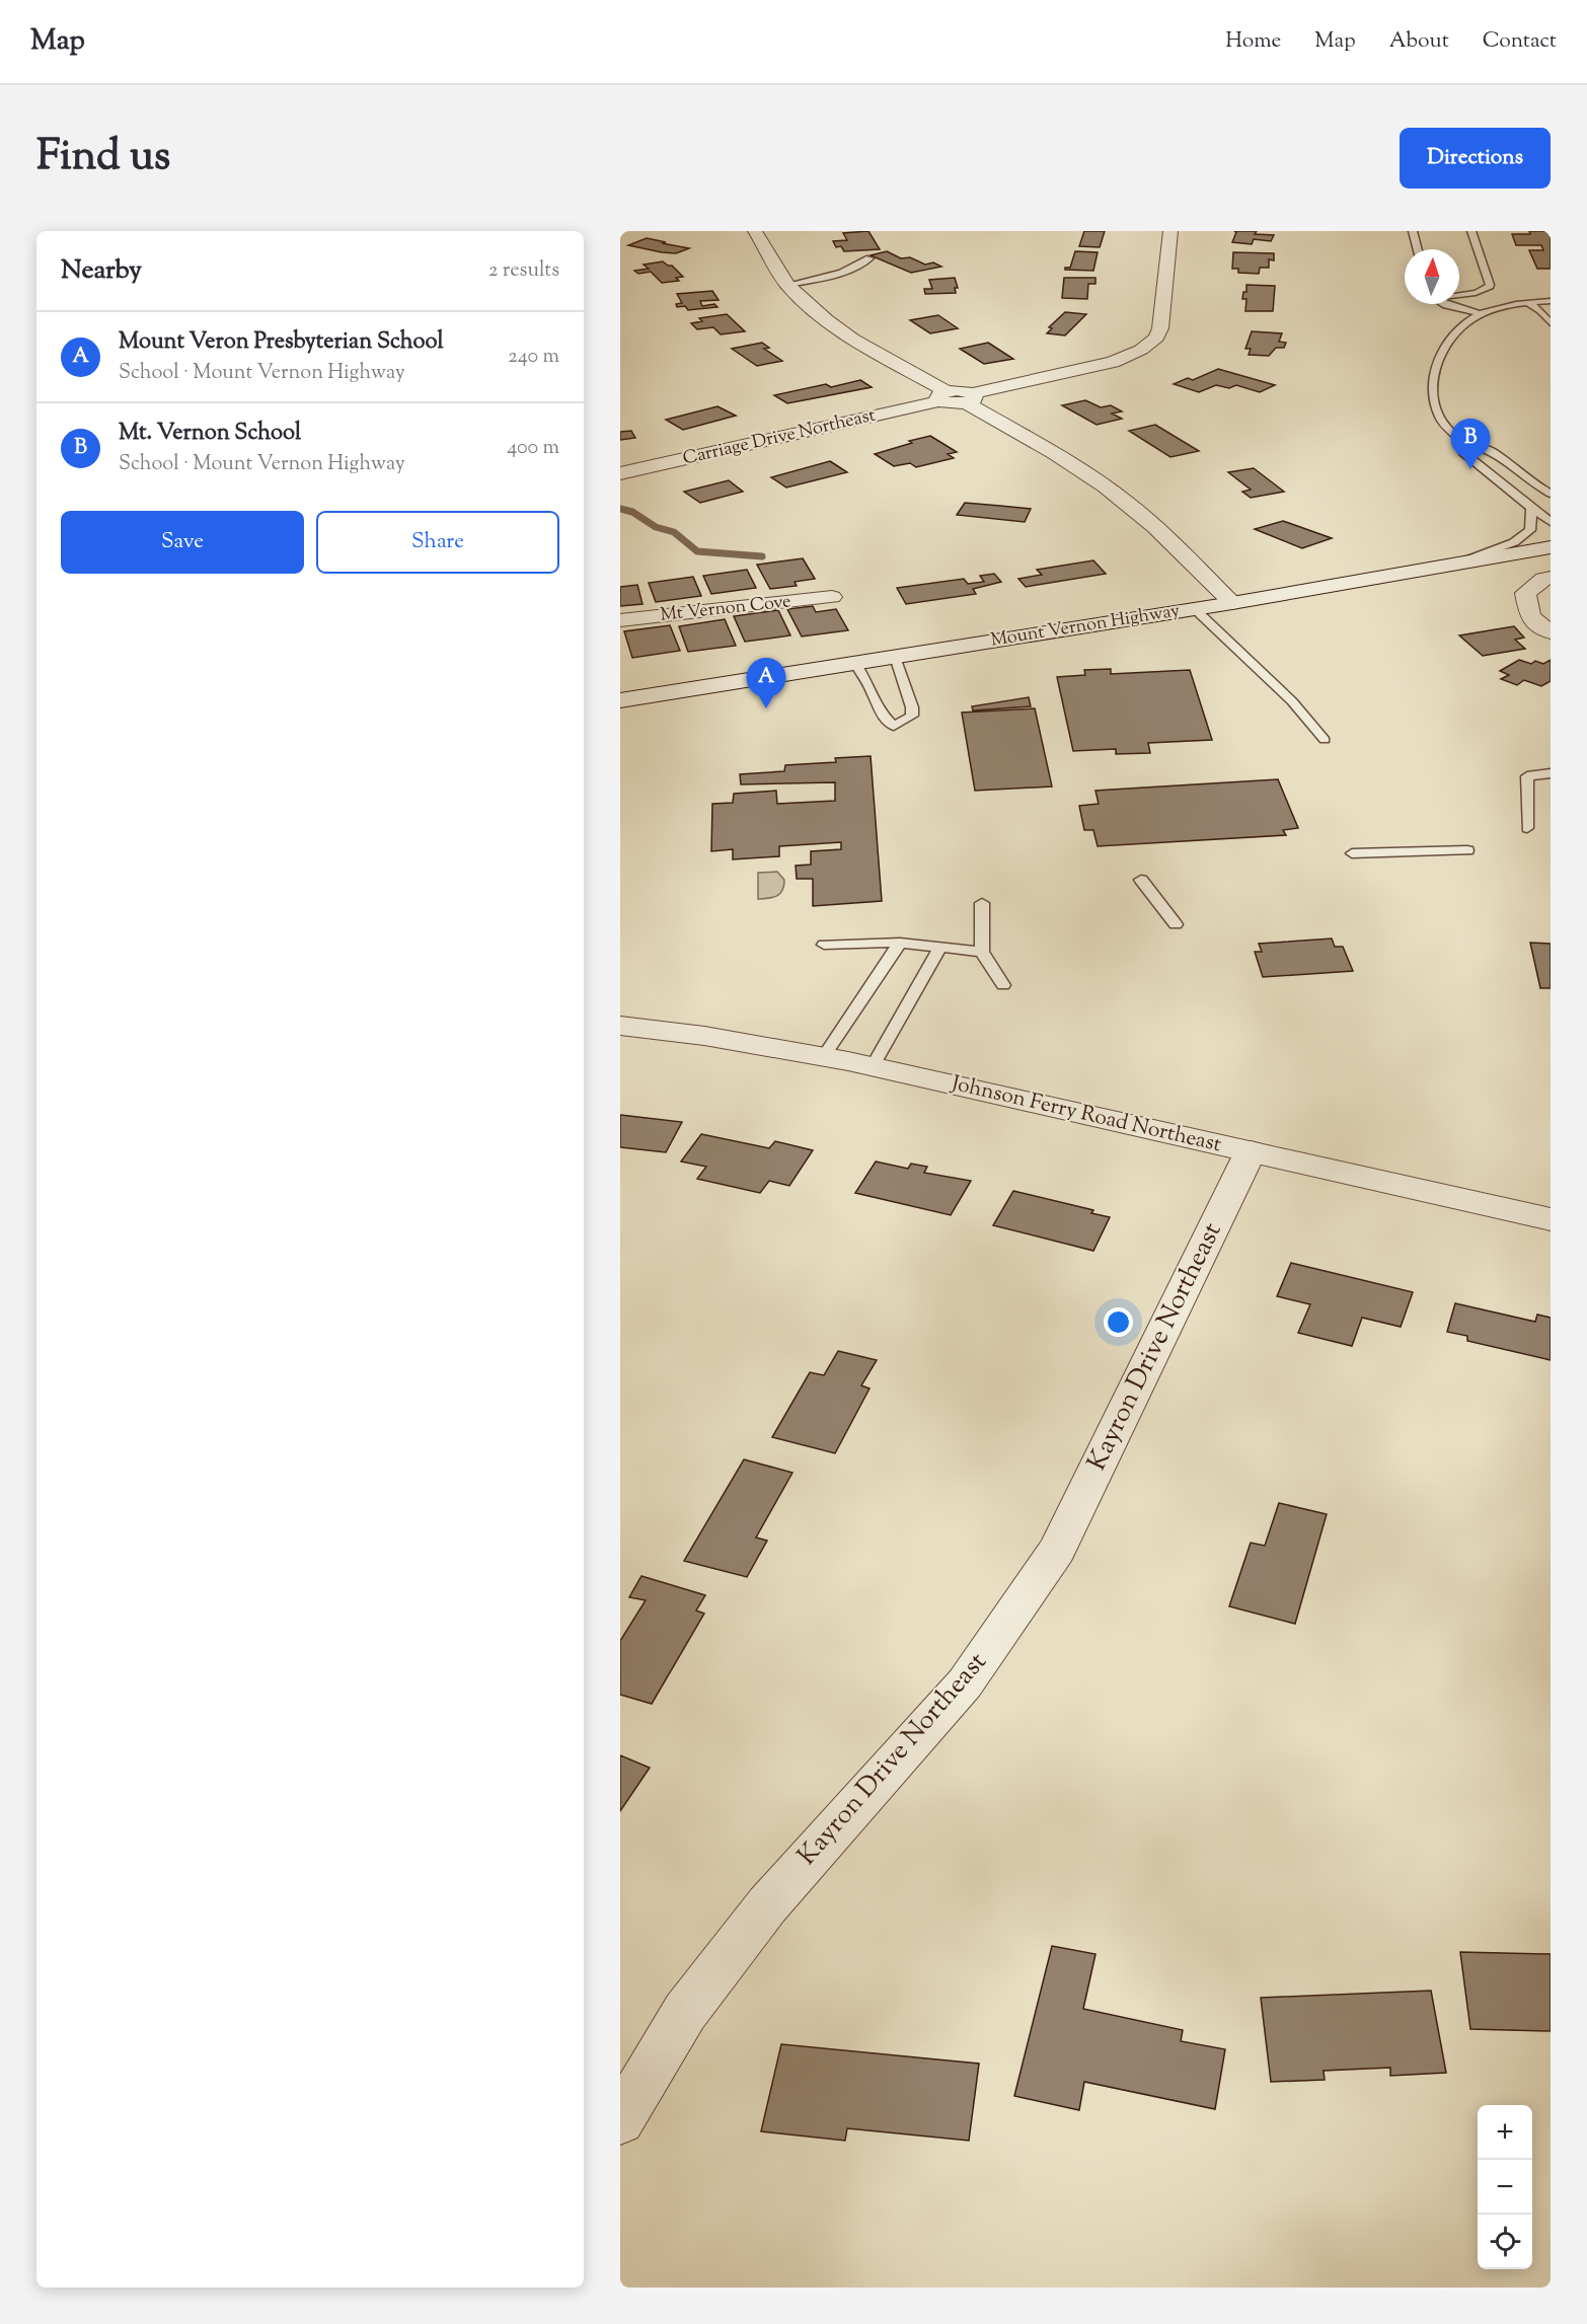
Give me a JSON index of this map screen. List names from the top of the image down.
{
  "streets": {
    "street": [
      "Carriage Drive Northeast",
      "Mt Vernon Cove",
      "Mount Vernon Highway",
      "Johnson Ferry Road Northeast",
      "Kayron Drive Northeast"
    ]
  },
  "crossings": [
    ["Johnson Ferry Road Northeast", "Kayron Drive Northeast"]
  ],
  "north": "top",
  "page": {
    "header": "Map",
    "nav": [
      "Home",
      "Map",
      "About",
      "Contact"
    ],
    "title": "Find us",
    "buttons": [
      "Directions",
      ["Save", "Share"]
    ],
    "heading": ["Nearby", "2 results"],
    "list": [
      {
        "mark": "A",
        "name": "Mount Veron Presbyterian School",
        "note": "School · Mount Vernon Highway",
        "value": "240 m"
      },
      {
        "mark": "B",
        "name": "Mt. Vernon School",
        "note": "School · Mount Vernon Highway",
        "value": "400 m"
      }
    ],
    "pins": ["B", "A"],
    "map_buttons": ["+", "−"]
  }
}
